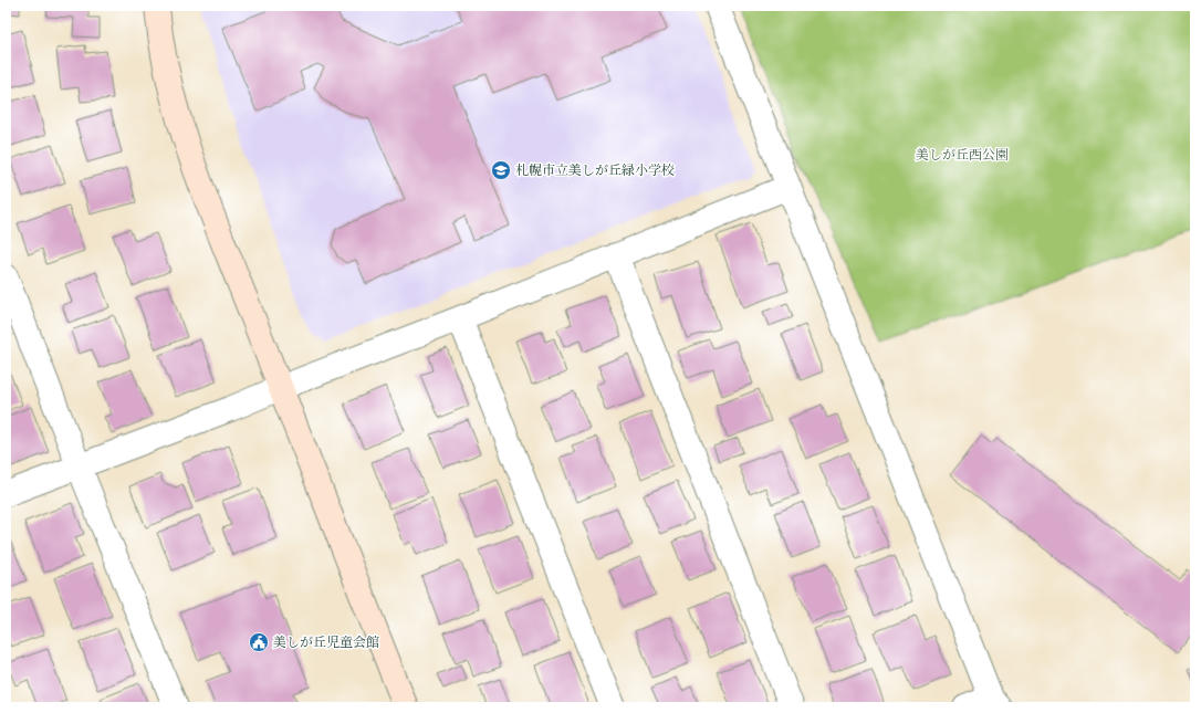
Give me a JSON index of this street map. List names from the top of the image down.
{
  "parks": ["美しが丘西公園"],
  "places": {
    "school or university": ["札幌市立美しが丘緑小学校"],
    "public building": ["美しが丘児童会館"]
  }
}
